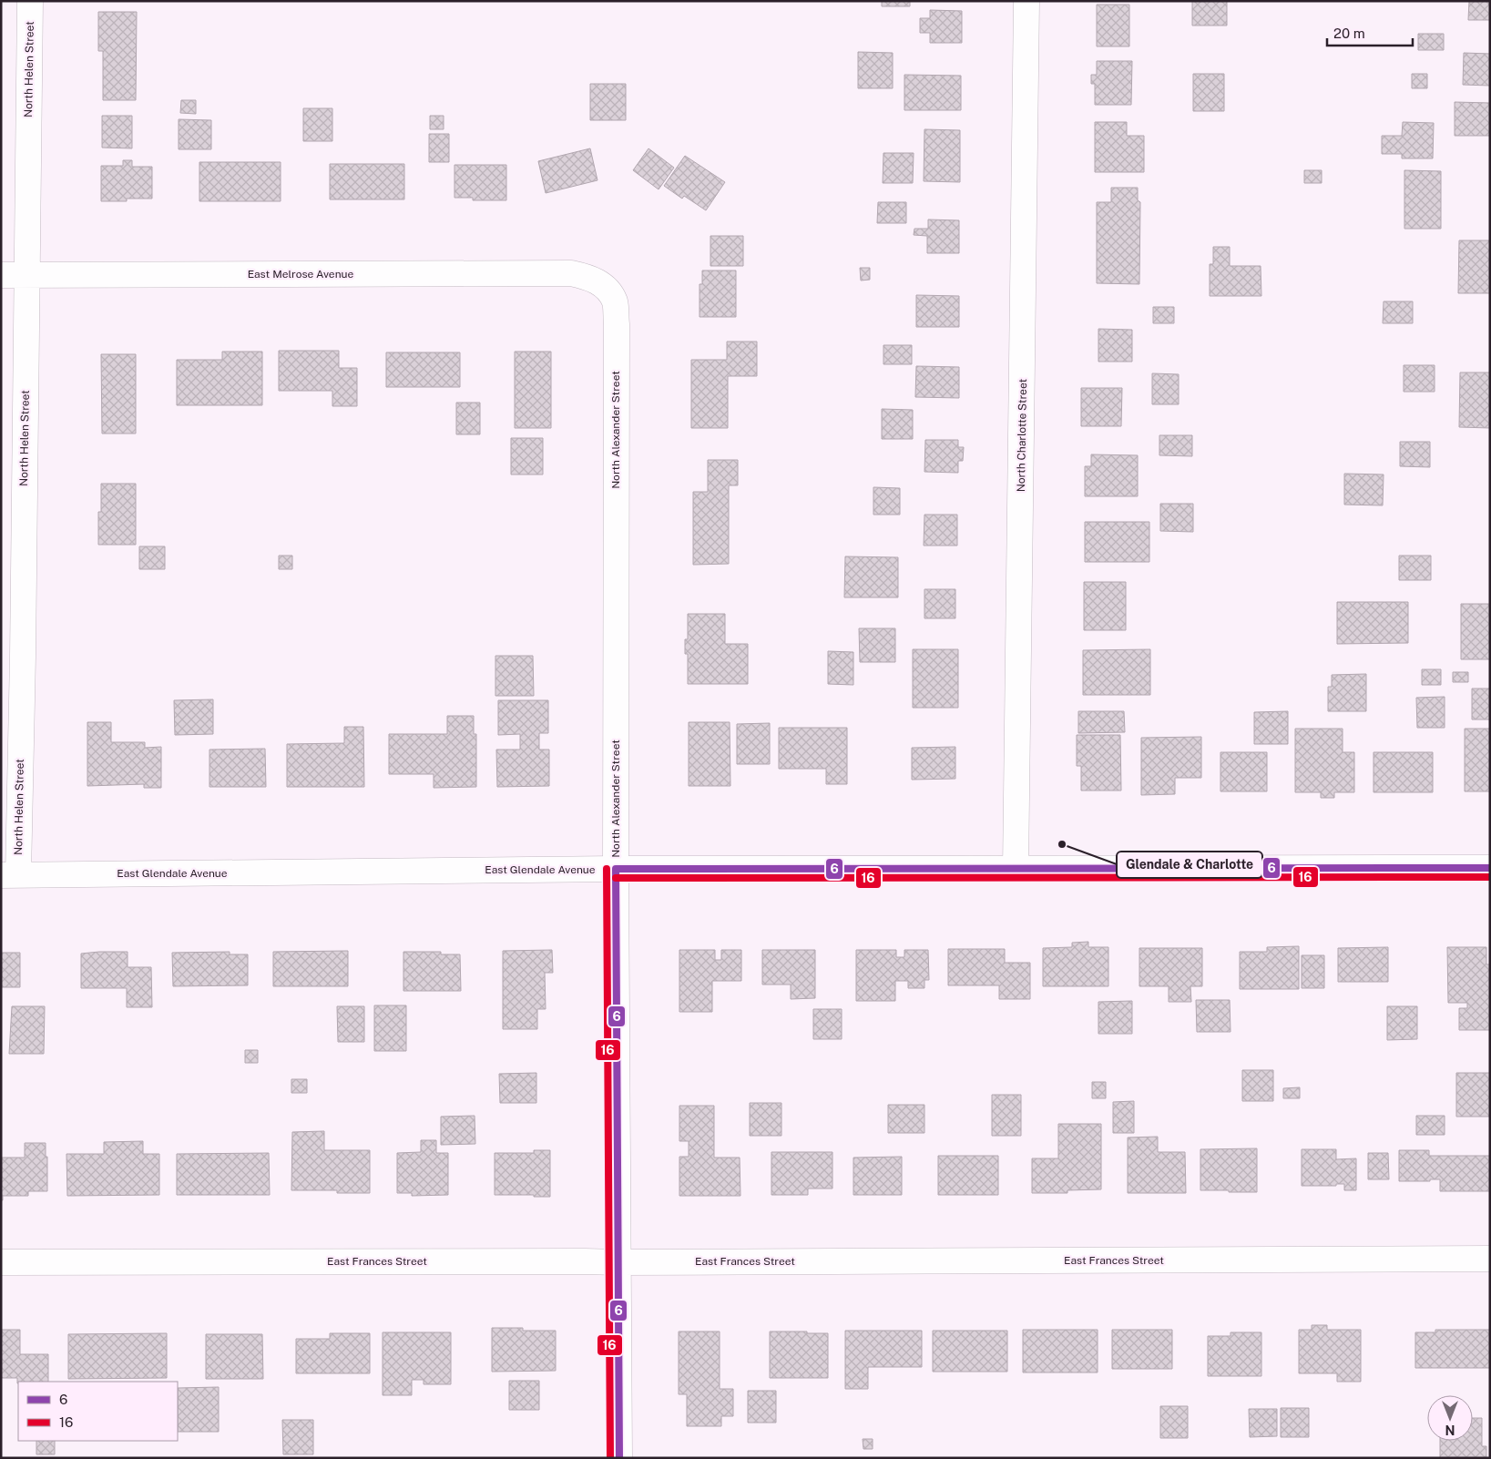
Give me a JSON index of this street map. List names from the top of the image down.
{
  "streets": {
    "street": [
      "North Helen Street",
      "East Melrose Avenue",
      "North Alexander Street",
      "North Charlotte Street",
      "East Glendale Avenue",
      "East Frances Street"
    ]
  },
  "crossings": [
    ["North Helen Street", "East Melrose Avenue"],
    ["North Helen Street", "East Glendale Avenue"],
    ["East Melrose Avenue", "North Alexander Street"],
    ["North Alexander Street", "East Glendale Avenue"],
    ["North Alexander Street", "East Frances Street"],
    ["North Charlotte Street", "East Glendale Avenue"]
  ],
  "places": ["Glendale & Charlotte"],
  "lines": ["transit line 6", "transit line 16"],
  "legend": ["6", "16"],
  "scale_bar": "20 m",
  "north": "bottom"
}
